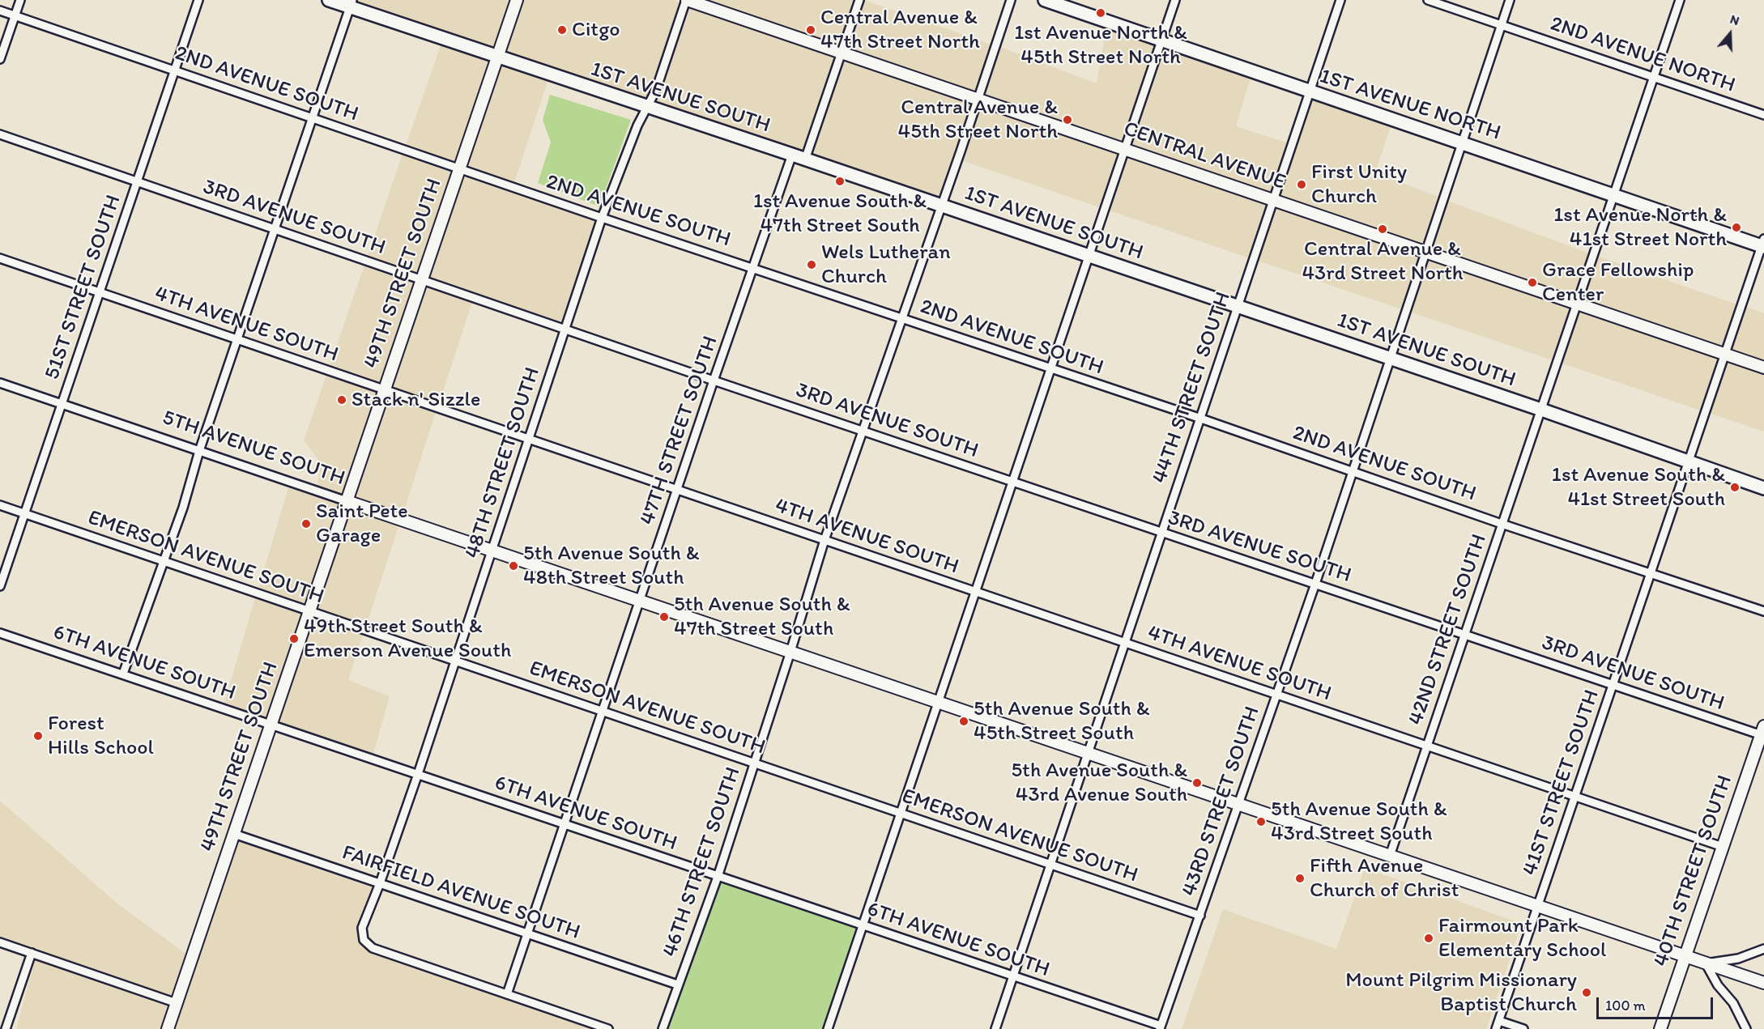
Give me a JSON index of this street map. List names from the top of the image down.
{
  "streets": {
    "main road": [
      "1ST AVENUE SOUTH",
      "1ST AVENUE NORTH",
      "CENTRAL AVENUE",
      "49TH STREET SOUTH",
      "5TH AVENUE SOUTH",
      "40TH STREET SOUTH"
    ],
    "street": [
      "2ND AVENUE NORTH",
      "2ND AVENUE SOUTH",
      "3RD AVENUE SOUTH",
      "51ST STREET SOUTH",
      "4TH AVENUE SOUTH",
      "44TH STREET SOUTH",
      "47TH STREET SOUTH",
      "48TH STREET SOUTH",
      "EMERSON AVENUE SOUTH",
      "42ND STREET SOUTH",
      "6TH AVENUE SOUTH",
      "41ST STREET SOUTH",
      "43RD STREET SOUTH",
      "46TH STREET SOUTH",
      "FAIRFIELD AVENUE SOUTH"
    ]
  },
  "crossings": [
    ["2ND AVENUE NORTH", "42ND STREET SOUTH"],
    ["2ND AVENUE NORTH", "43RD STREET SOUTH"],
    ["2ND AVENUE SOUTH", "49TH STREET SOUTH"],
    ["2ND AVENUE SOUTH", "51ST STREET SOUTH"],
    ["2ND AVENUE SOUTH", "44TH STREET SOUTH"],
    ["2ND AVENUE SOUTH", "47TH STREET SOUTH"],
    ["2ND AVENUE SOUTH", "48TH STREET SOUTH"],
    ["2ND AVENUE SOUTH", "42ND STREET SOUTH"],
    ["2ND AVENUE SOUTH", "41ST STREET SOUTH"],
    ["2ND AVENUE SOUTH", "43RD STREET SOUTH"],
    ["2ND AVENUE SOUTH", "46TH STREET SOUTH"],
    ["1ST AVENUE SOUTH", "49TH STREET SOUTH"],
    ["1ST AVENUE SOUTH", "44TH STREET SOUTH"],
    ["1ST AVENUE SOUTH", "47TH STREET SOUTH"],
    ["1ST AVENUE SOUTH", "48TH STREET SOUTH"],
    ["1ST AVENUE SOUTH", "42ND STREET SOUTH"],
    ["1ST AVENUE SOUTH", "41ST STREET SOUTH"],
    ["1ST AVENUE SOUTH", "43RD STREET SOUTH"],
    ["1ST AVENUE SOUTH", "46TH STREET SOUTH"],
    ["1ST AVENUE NORTH", "44TH STREET SOUTH"],
    ["1ST AVENUE NORTH", "42ND STREET SOUTH"],
    ["1ST AVENUE NORTH", "41ST STREET SOUTH"],
    ["1ST AVENUE NORTH", "43RD STREET SOUTH"],
    ["CENTRAL AVENUE", "44TH STREET SOUTH"],
    ["CENTRAL AVENUE", "48TH STREET SOUTH"],
    ["CENTRAL AVENUE", "42ND STREET SOUTH"],
    ["CENTRAL AVENUE", "41ST STREET SOUTH"],
    ["CENTRAL AVENUE", "43RD STREET SOUTH"],
    ["CENTRAL AVENUE", "46TH STREET SOUTH"],
    ["3RD AVENUE SOUTH", "49TH STREET SOUTH"],
    ["3RD AVENUE SOUTH", "51ST STREET SOUTH"],
    ["3RD AVENUE SOUTH", "44TH STREET SOUTH"],
    ["3RD AVENUE SOUTH", "47TH STREET SOUTH"],
    ["3RD AVENUE SOUTH", "48TH STREET SOUTH"],
    ["3RD AVENUE SOUTH", "42ND STREET SOUTH"],
    ["3RD AVENUE SOUTH", "41ST STREET SOUTH"],
    ["3RD AVENUE SOUTH", "43RD STREET SOUTH"],
    ["3RD AVENUE SOUTH", "46TH STREET SOUTH"],
    ["3RD AVENUE SOUTH", "40TH STREET SOUTH"],
    ["49TH STREET SOUTH", "4TH AVENUE SOUTH"],
    ["49TH STREET SOUTH", "5TH AVENUE SOUTH"],
    ["49TH STREET SOUTH", "EMERSON AVENUE SOUTH"],
    ["49TH STREET SOUTH", "6TH AVENUE SOUTH"],
    ["49TH STREET SOUTH", "FAIRFIELD AVENUE SOUTH"],
    ["51ST STREET SOUTH", "4TH AVENUE SOUTH"],
    ["51ST STREET SOUTH", "5TH AVENUE SOUTH"],
    ["51ST STREET SOUTH", "EMERSON AVENUE SOUTH"],
    ["4TH AVENUE SOUTH", "44TH STREET SOUTH"],
    ["4TH AVENUE SOUTH", "47TH STREET SOUTH"],
    ["4TH AVENUE SOUTH", "48TH STREET SOUTH"],
    ["4TH AVENUE SOUTH", "42ND STREET SOUTH"],
    ["4TH AVENUE SOUTH", "41ST STREET SOUTH"],
    ["4TH AVENUE SOUTH", "43RD STREET SOUTH"],
    ["4TH AVENUE SOUTH", "46TH STREET SOUTH"],
    ["4TH AVENUE SOUTH", "40TH STREET SOUTH"],
    ["44TH STREET SOUTH", "5TH AVENUE SOUTH"],
    ["44TH STREET SOUTH", "EMERSON AVENUE SOUTH"],
    ["44TH STREET SOUTH", "6TH AVENUE SOUTH"],
    ["47TH STREET SOUTH", "5TH AVENUE SOUTH"],
    ["47TH STREET SOUTH", "48TH STREET SOUTH"],
    ["47TH STREET SOUTH", "EMERSON AVENUE SOUTH"],
    ["47TH STREET SOUTH", "6TH AVENUE SOUTH"],
    ["47TH STREET SOUTH", "FAIRFIELD AVENUE SOUTH"],
    ["5TH AVENUE SOUTH", "48TH STREET SOUTH"],
    ["5TH AVENUE SOUTH", "42ND STREET SOUTH"],
    ["5TH AVENUE SOUTH", "41ST STREET SOUTH"],
    ["5TH AVENUE SOUTH", "43RD STREET SOUTH"],
    ["5TH AVENUE SOUTH", "46TH STREET SOUTH"],
    ["5TH AVENUE SOUTH", "40TH STREET SOUTH"],
    ["48TH STREET SOUTH", "EMERSON AVENUE SOUTH"],
    ["48TH STREET SOUTH", "6TH AVENUE SOUTH"],
    ["48TH STREET SOUTH", "FAIRFIELD AVENUE SOUTH"],
    ["EMERSON AVENUE SOUTH", "43RD STREET SOUTH"],
    ["EMERSON AVENUE SOUTH", "46TH STREET SOUTH"],
    ["6TH AVENUE SOUTH", "43RD STREET SOUTH"],
    ["6TH AVENUE SOUTH", "46TH STREET SOUTH"],
    ["46TH STREET SOUTH", "FAIRFIELD AVENUE SOUTH"]
  ],
  "places": [
    "1st Avenue North & 45th Street North",
    "Citgo",
    "Central Avenue & 47th Street North",
    "Central Avenue & 45th Street North",
    "1st Avenue South & 47th Street South",
    "First Unity Church",
    "1st Avenue North & 41st Street North",
    "Central Avenue & 43rd Street North",
    "Wels Lutheran Church",
    "Grace Fellowship Center",
    "Stack n' Sizzle",
    "1st Avenue South & 41st Street South",
    "Saint Pete Garage",
    "5th Avenue South & 48th Street South",
    "5th Avenue South & 47th Street South",
    "49th Street South & Emerson Avenue South",
    "5th Avenue South & 45th Street South",
    "Forest Hills School",
    "5th Avenue South & 43rd Avenue South",
    "5th Avenue South & 43rd Street South",
    "Fifth Avenue Church of Christ",
    "Fairmount Park Elementary School",
    "Mount Pilgrim Missionary Baptist Church"
  ],
  "scale_bar": "100 m",
  "north": "top"
}
